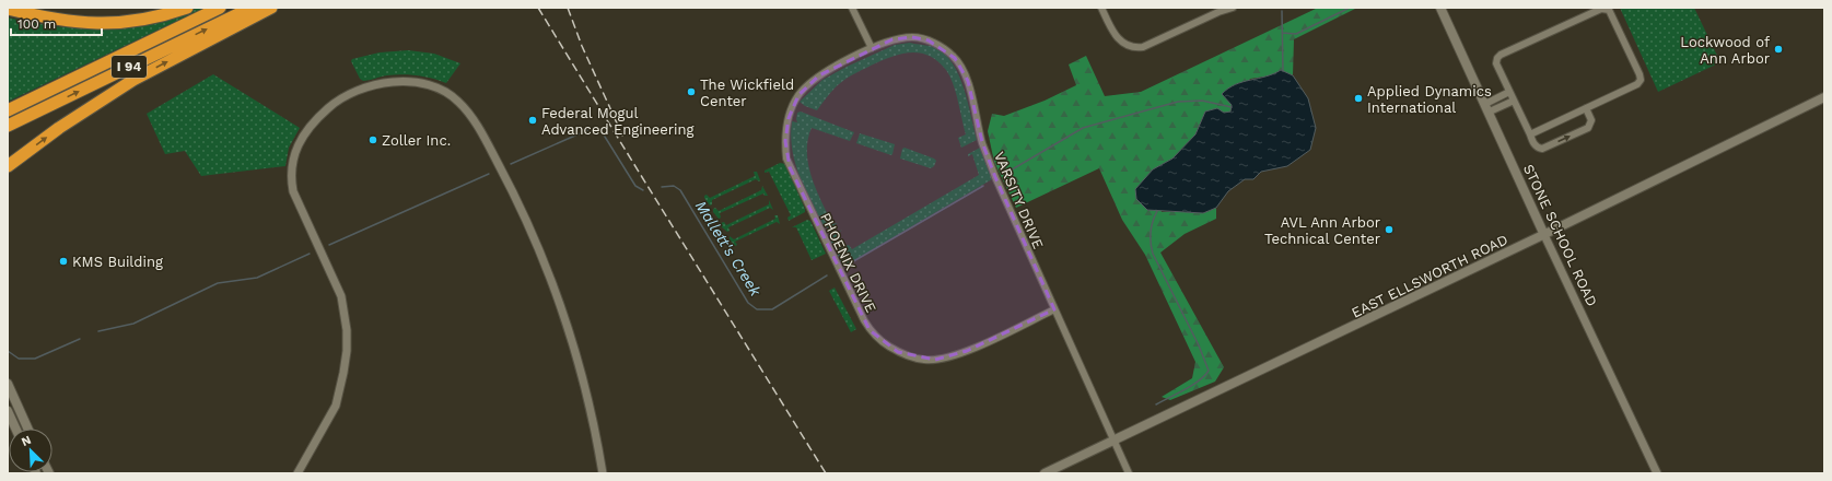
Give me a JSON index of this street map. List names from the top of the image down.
{
  "streets": {
    "highway": ["I 94"],
    "main road": ["STONE SCHOOL ROAD", "EAST ELLSWORTH ROAD"],
    "street": ["VARSITY DRIVE", "PHOENIX DRIVE"]
  },
  "crossings": [
    ["VARSITY DRIVE", "PHOENIX DRIVE"],
    ["VARSITY DRIVE", "EAST ELLSWORTH ROAD"],
    ["STONE SCHOOL ROAD", "EAST ELLSWORTH ROAD"]
  ],
  "water": ["Mallett's Creek"],
  "places": [
    "Lockwood of Ann Arbor",
    "The Wickfield Center",
    "Applied Dynamics International",
    "Federal Mogul Advanced Engineering",
    "Zoller Inc.",
    "AVL Ann Arbor Technical Center",
    "KMS Building"
  ],
  "scale_bar": "100 m",
  "north": "top left"
}
